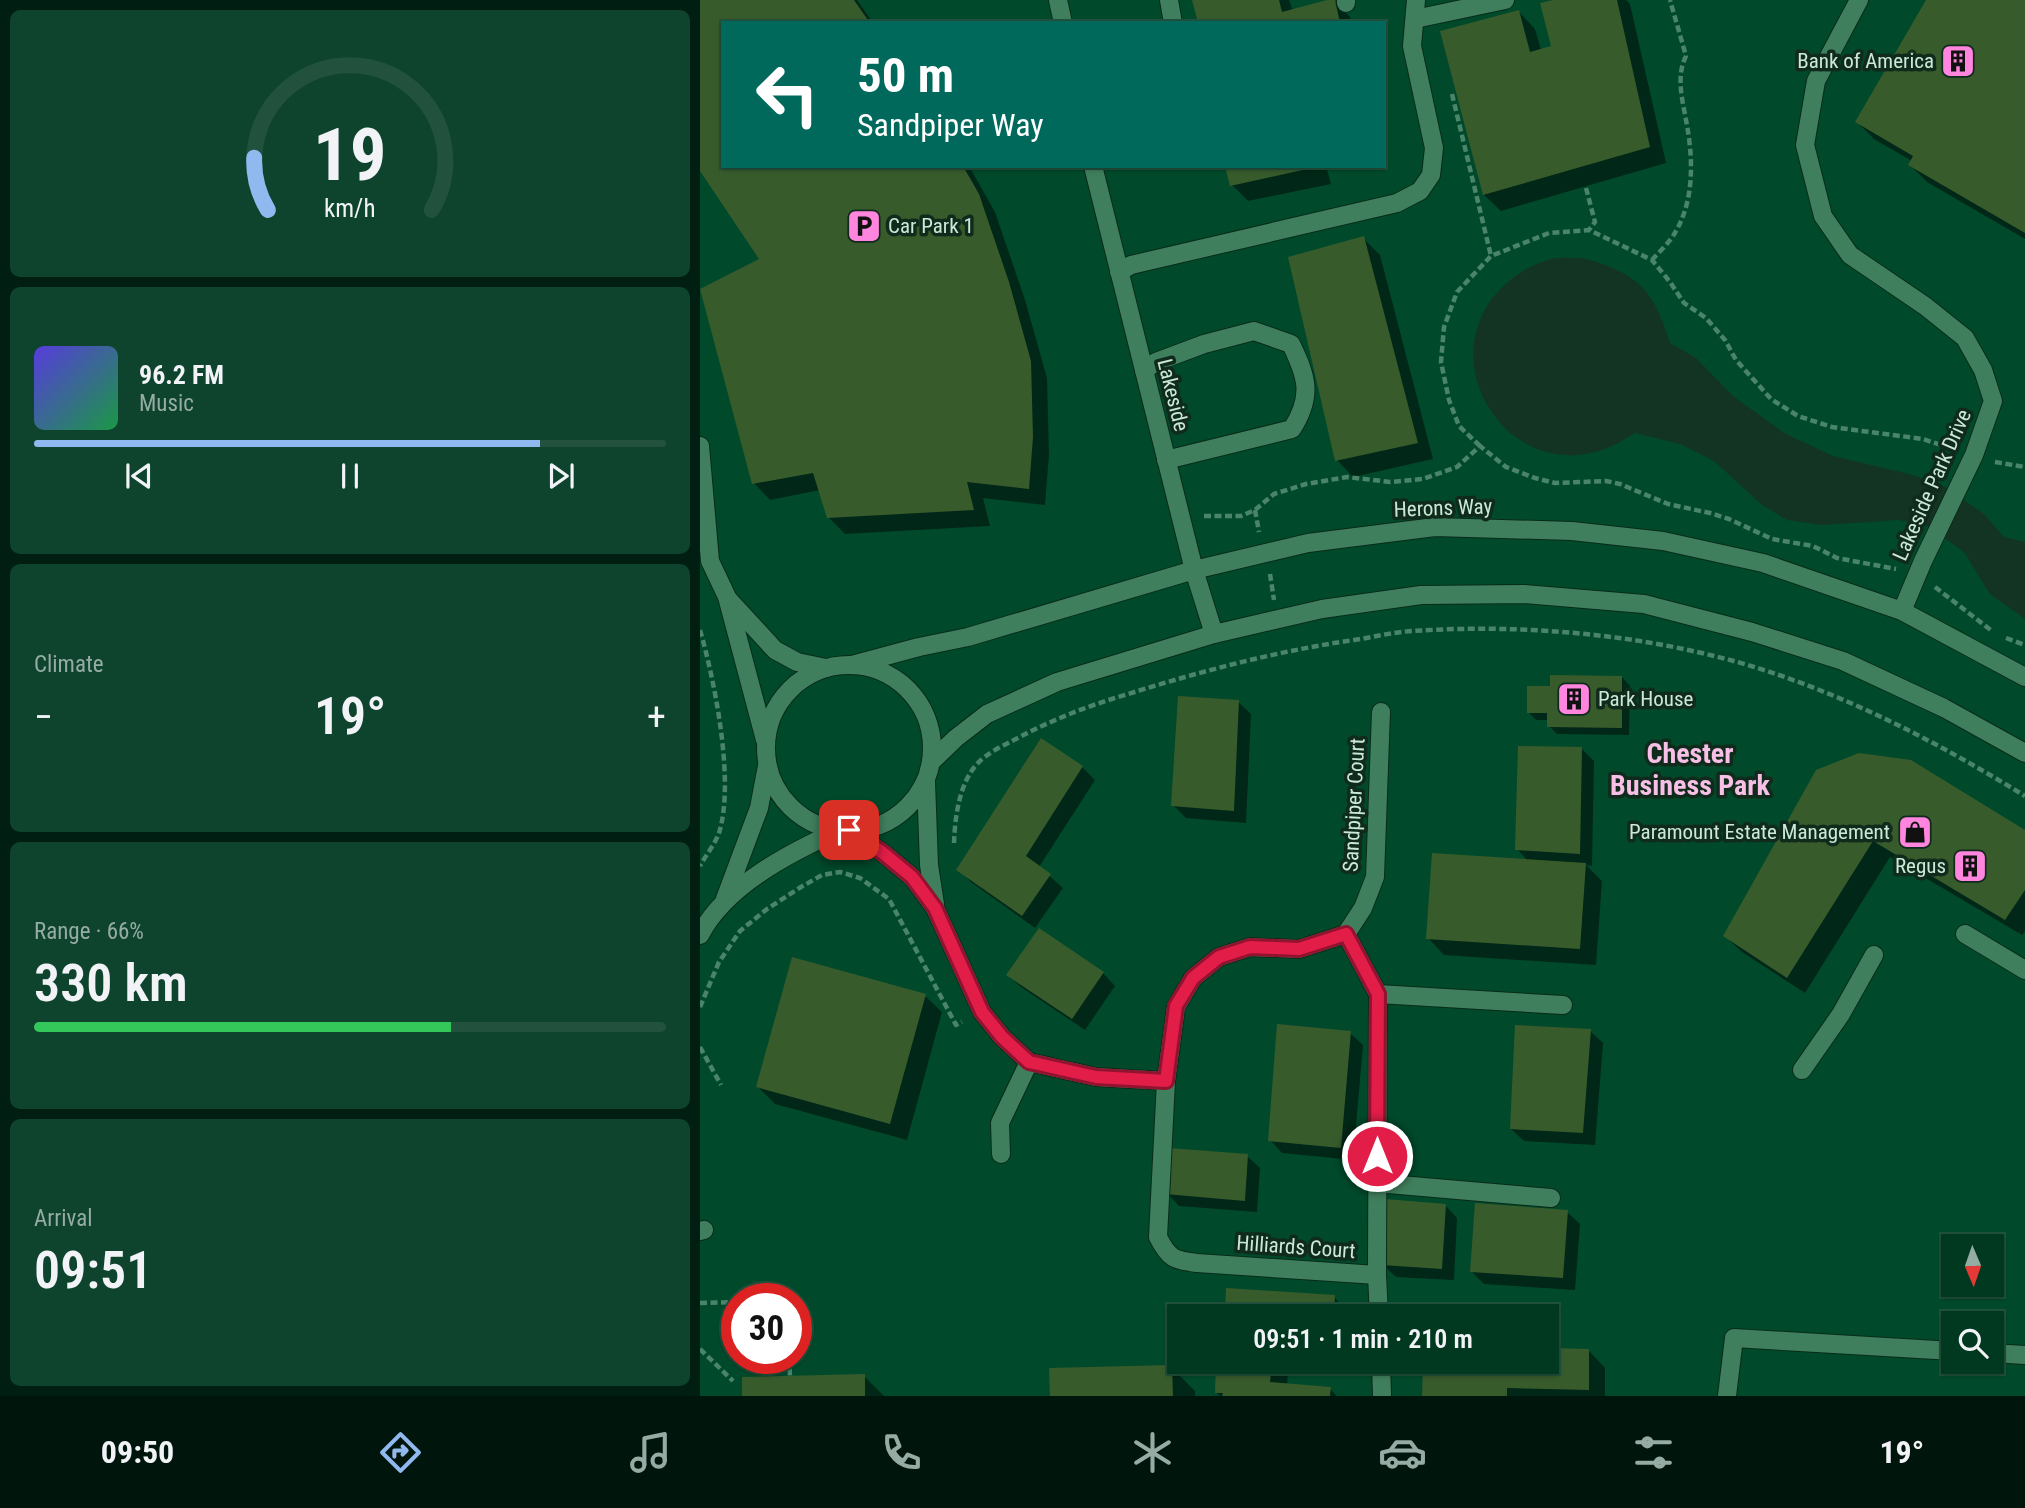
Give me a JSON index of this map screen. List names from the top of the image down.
{
  "streets": {
    "street": [
      "Lakeside",
      "Lakeside Park Drive",
      "Herons Way",
      "Sandpiper Court",
      "Hilliards Court"
    ]
  },
  "crossings": [
    ["Lakeside", "Herons Way"],
    ["Lakeside Park Drive", "Herons Way"],
    ["Sandpiper Court", "Hilliards Court"]
  ],
  "districts": ["Chester Business Park"],
  "places": {
    "building": ["Bank of America", "Park House", "Regus"],
    "parking": ["Car Park 1"],
    "shop": ["Paramount Estate Management"]
  },
  "north": "bottom",
  "page": {
    "turn": ["50 m", "Sandpiper Way"],
    "song": ["96.2 FM", "Music"],
    "tile": [
      "Climate",
      ["Range · 66%", "330 km"],
      ["Arrival", "09:51"]
    ],
    "heat": ["−", "19°", "+"],
    "limit": "30",
    "trip": "09:51 · 1 min · 210 m",
    "tabs": ["09:50", "19°"],
    "gauge": ["19", "km/h"]
  }
}
